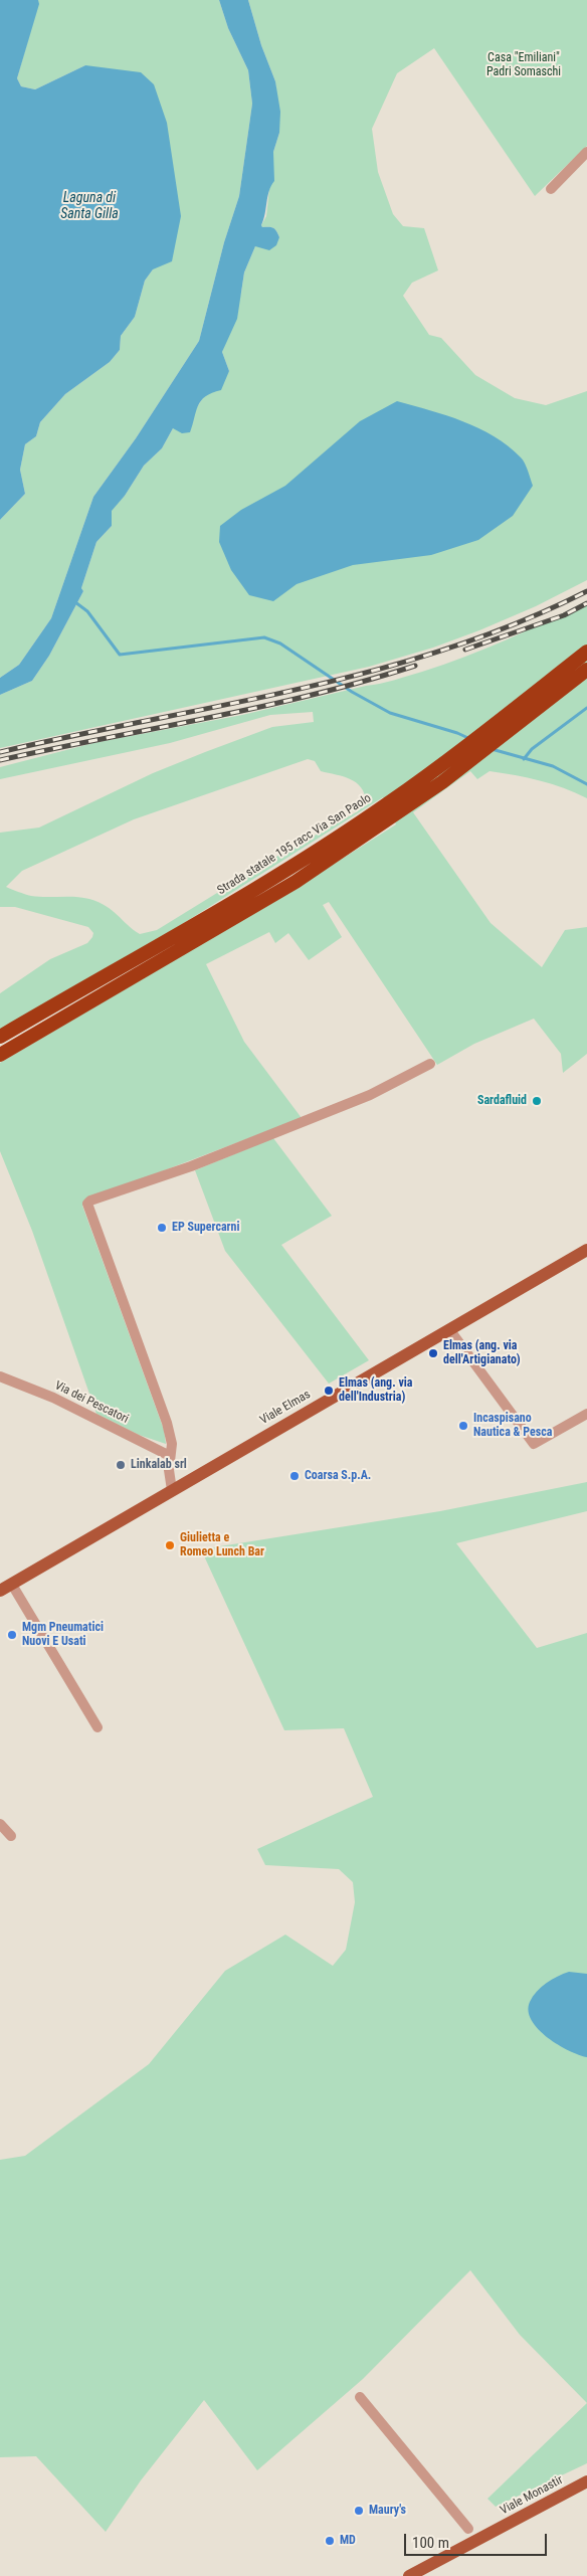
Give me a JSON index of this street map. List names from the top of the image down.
{
  "streets": {
    "highway": ["Strada statale 195 racc Via San Paolo"],
    "main road": ["Viale Elmas", "Viale Monastir"],
    "street": ["Via dei Pescatori"]
  },
  "water": ["Laguna di Santa Gilla"],
  "parks": ["Casa \"Emiliani\" Padri Somaschi"],
  "places": [
    "Sardafluid",
    "EP Supercarni",
    "Elmas (ang. via dell'Artigianato)",
    "Elmas (ang. via dell'Industria)",
    "Incaspisano Nautica & Pesca",
    "Linkalab srl",
    "Coarsa S.p.A.",
    "Giulietta e Romeo Lunch Bar",
    "Mgm Pneumatici Nuovi E Usati",
    "Maury's",
    "MD"
  ],
  "scale_bar": "100 m"
}
